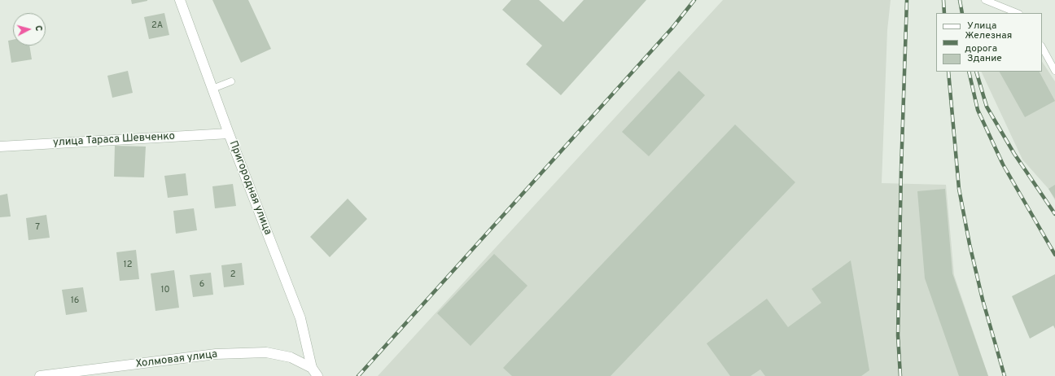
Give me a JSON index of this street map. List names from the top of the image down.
{
  "streets": {
    "street": ["улица Тараса Шевченко", "Пригородная улица", "Холмовая улица"]
  },
  "crossings": [
    ["улица Тараса Шевченко", "Пригородная улица"],
    ["Пригородная улица", "Холмовая улица"]
  ],
  "house_numbers": [
    "2А",
    "7",
    "12",
    "2",
    "6",
    "10",
    "16"
  ],
  "legend": ["Улица", "Железная дорога", "Здание"],
  "north": "right"
}
